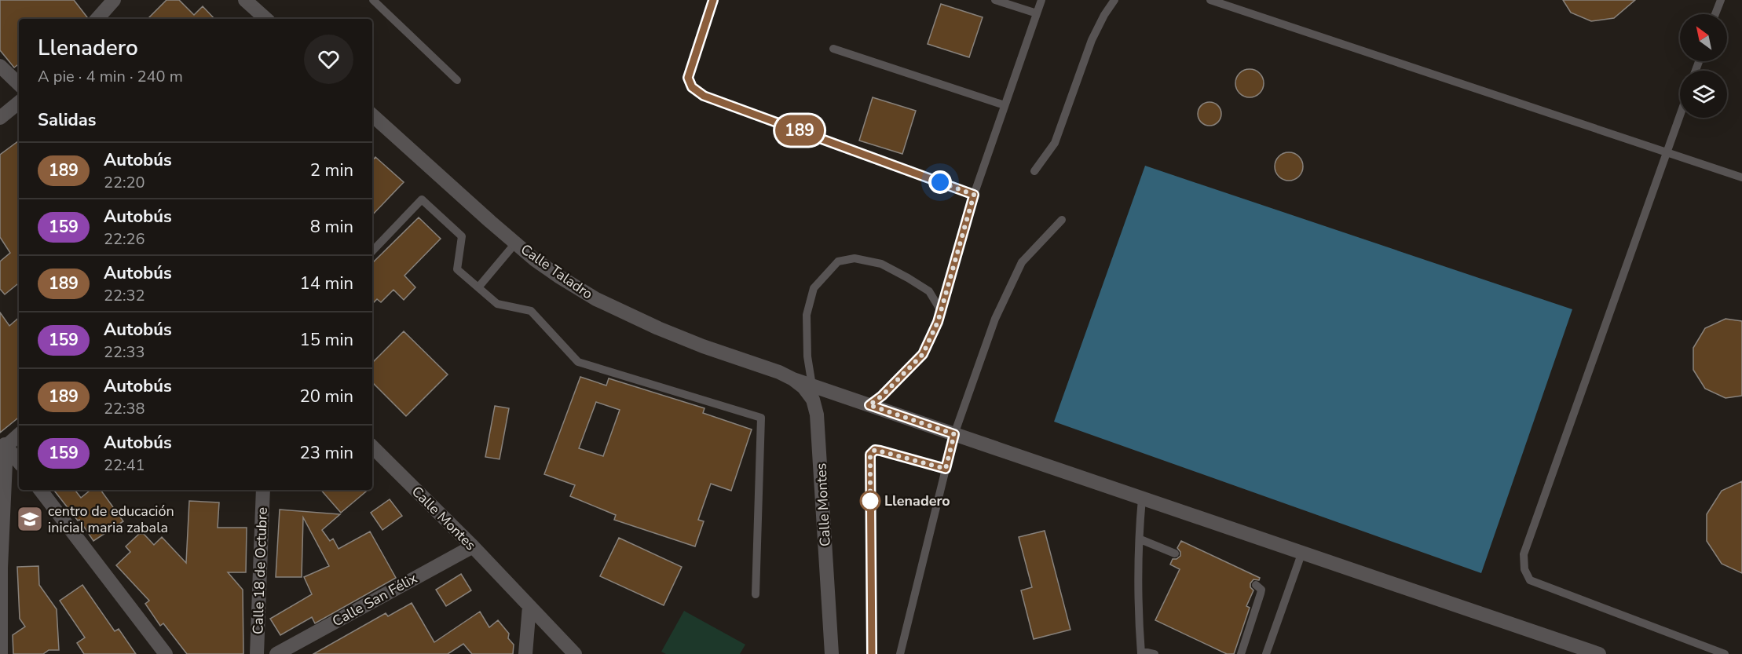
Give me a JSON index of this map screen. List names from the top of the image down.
{
  "streets": {
    "street": [
      "Calle Taladro",
      "Calle Montes",
      "Calle 18 de Octubre",
      "Calle San Félix"
    ]
  },
  "crossings": [
    ["Calle Taladro", "Calle Montes"],
    ["Calle Montes", "Calle San Félix"]
  ],
  "places": {
    "other": ["Llenadero"],
    "school or university": ["centro de educación inicial maria zabala"]
  },
  "lines": ["bus line 189"],
  "north": "top left",
  "page": {
    "on_map": "189",
    "heading": [
      ["Llenadero", "A pie · 4 min · 240 m"],
      "Salidas"
    ],
    "list": [
      {
        "mark": "189",
        "name": "Autobús",
        "note": "22:20",
        "value": "2 min"
      },
      {
        "mark": "159",
        "name": "Autobús",
        "note": "22:26",
        "value": "8 min"
      },
      {
        "mark": "189",
        "name": "Autobús",
        "note": "22:32",
        "value": "14 min"
      },
      {
        "mark": "159",
        "name": "Autobús",
        "note": "22:33",
        "value": "15 min"
      },
      {
        "mark": "189",
        "name": "Autobús",
        "note": "22:38",
        "value": "20 min"
      },
      {
        "mark": "159",
        "name": "Autobús",
        "note": "22:41",
        "value": "23 min"
      }
    ]
  }
}
